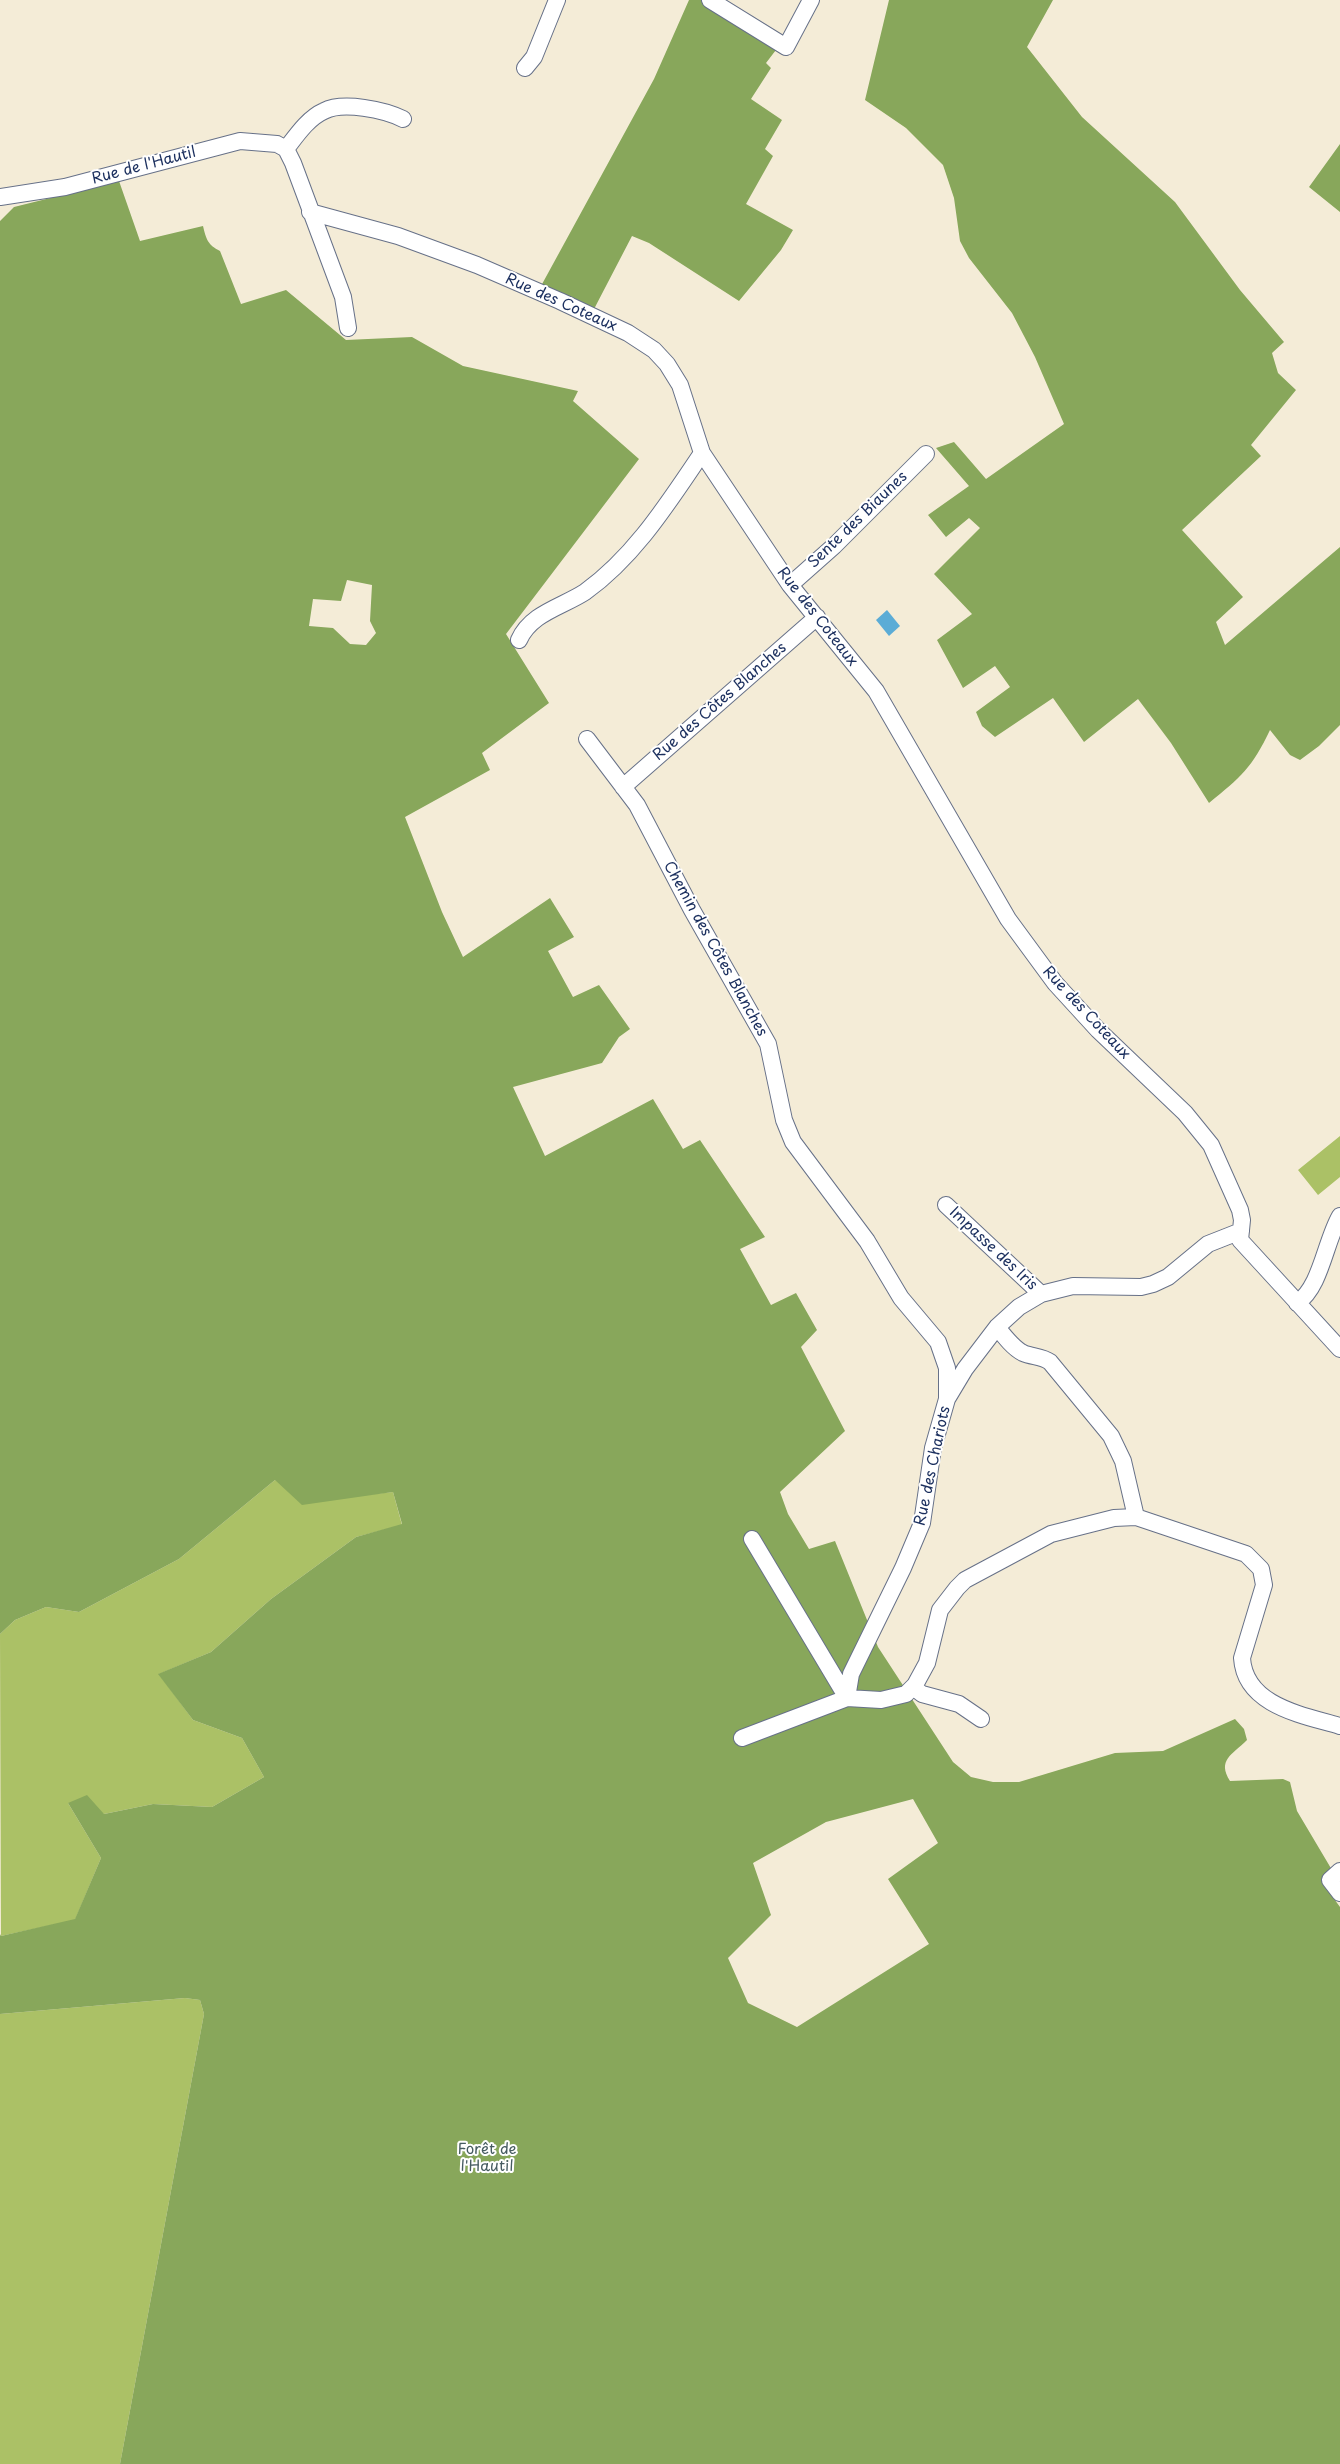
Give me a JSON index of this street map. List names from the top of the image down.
{
  "streets": {
    "street": [
      "Rue de l'Hautil",
      "Rue des Coteaux",
      "Sente des Biaunes",
      "Rue des Côtes Blanches",
      "Chemin des Côtes Blanches",
      "Impasse des Iris",
      "Rue des Chariots"
    ]
  },
  "crossings": [
    ["Rue des Coteaux", "Sente des Biaunes"],
    ["Rue des Coteaux", "Rue des Côtes Blanches"],
    ["Rue des Coteaux", "Rue des Chariots"],
    ["Rue des Côtes Blanches", "Chemin des Côtes Blanches"],
    ["Chemin des Côtes Blanches", "Rue des Chariots"],
    ["Impasse des Iris", "Rue des Chariots"]
  ],
  "parks": ["Forêt de l'Hautil"]
}
